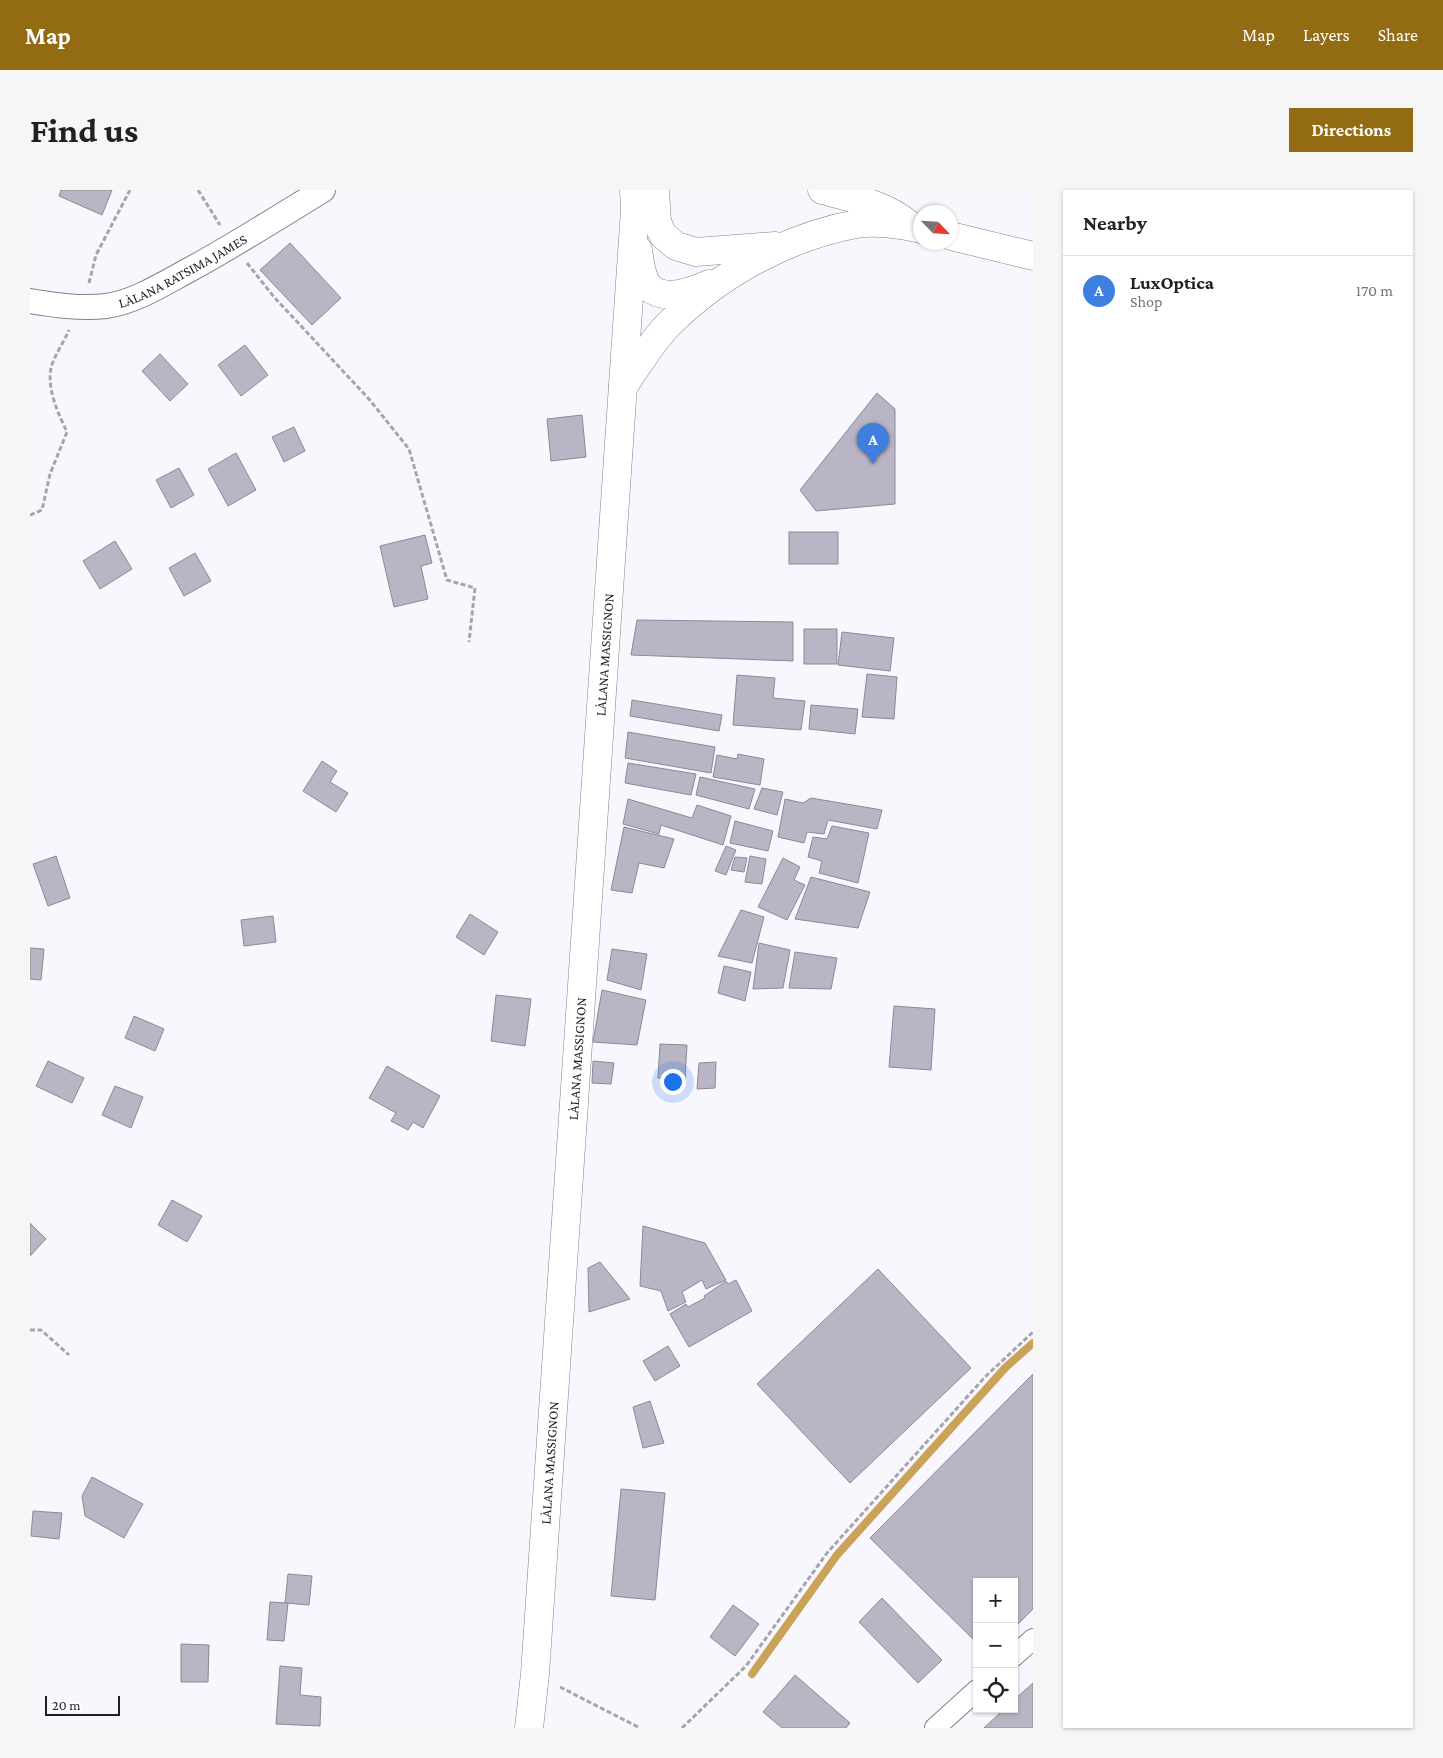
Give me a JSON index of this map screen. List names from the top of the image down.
{
  "streets": {
    "main road": ["LÀLANA MASSIGNON"],
    "street": ["LÀLANA RATSIMA JAMES"]
  },
  "scale_bar": "20 m",
  "north": "bottom right",
  "page": {
    "header": "Map",
    "nav": ["Map", "Layers", "Share"],
    "buttons": "Directions",
    "title": "Find us",
    "heading": "Nearby",
    "list": [
      {
        "mark": "A",
        "name": "LuxOptica",
        "note": "Shop",
        "value": "170 m"
      }
    ],
    "pins": "A",
    "map_buttons": ["+", "−"],
    "scale": "20 m"
  }
}
